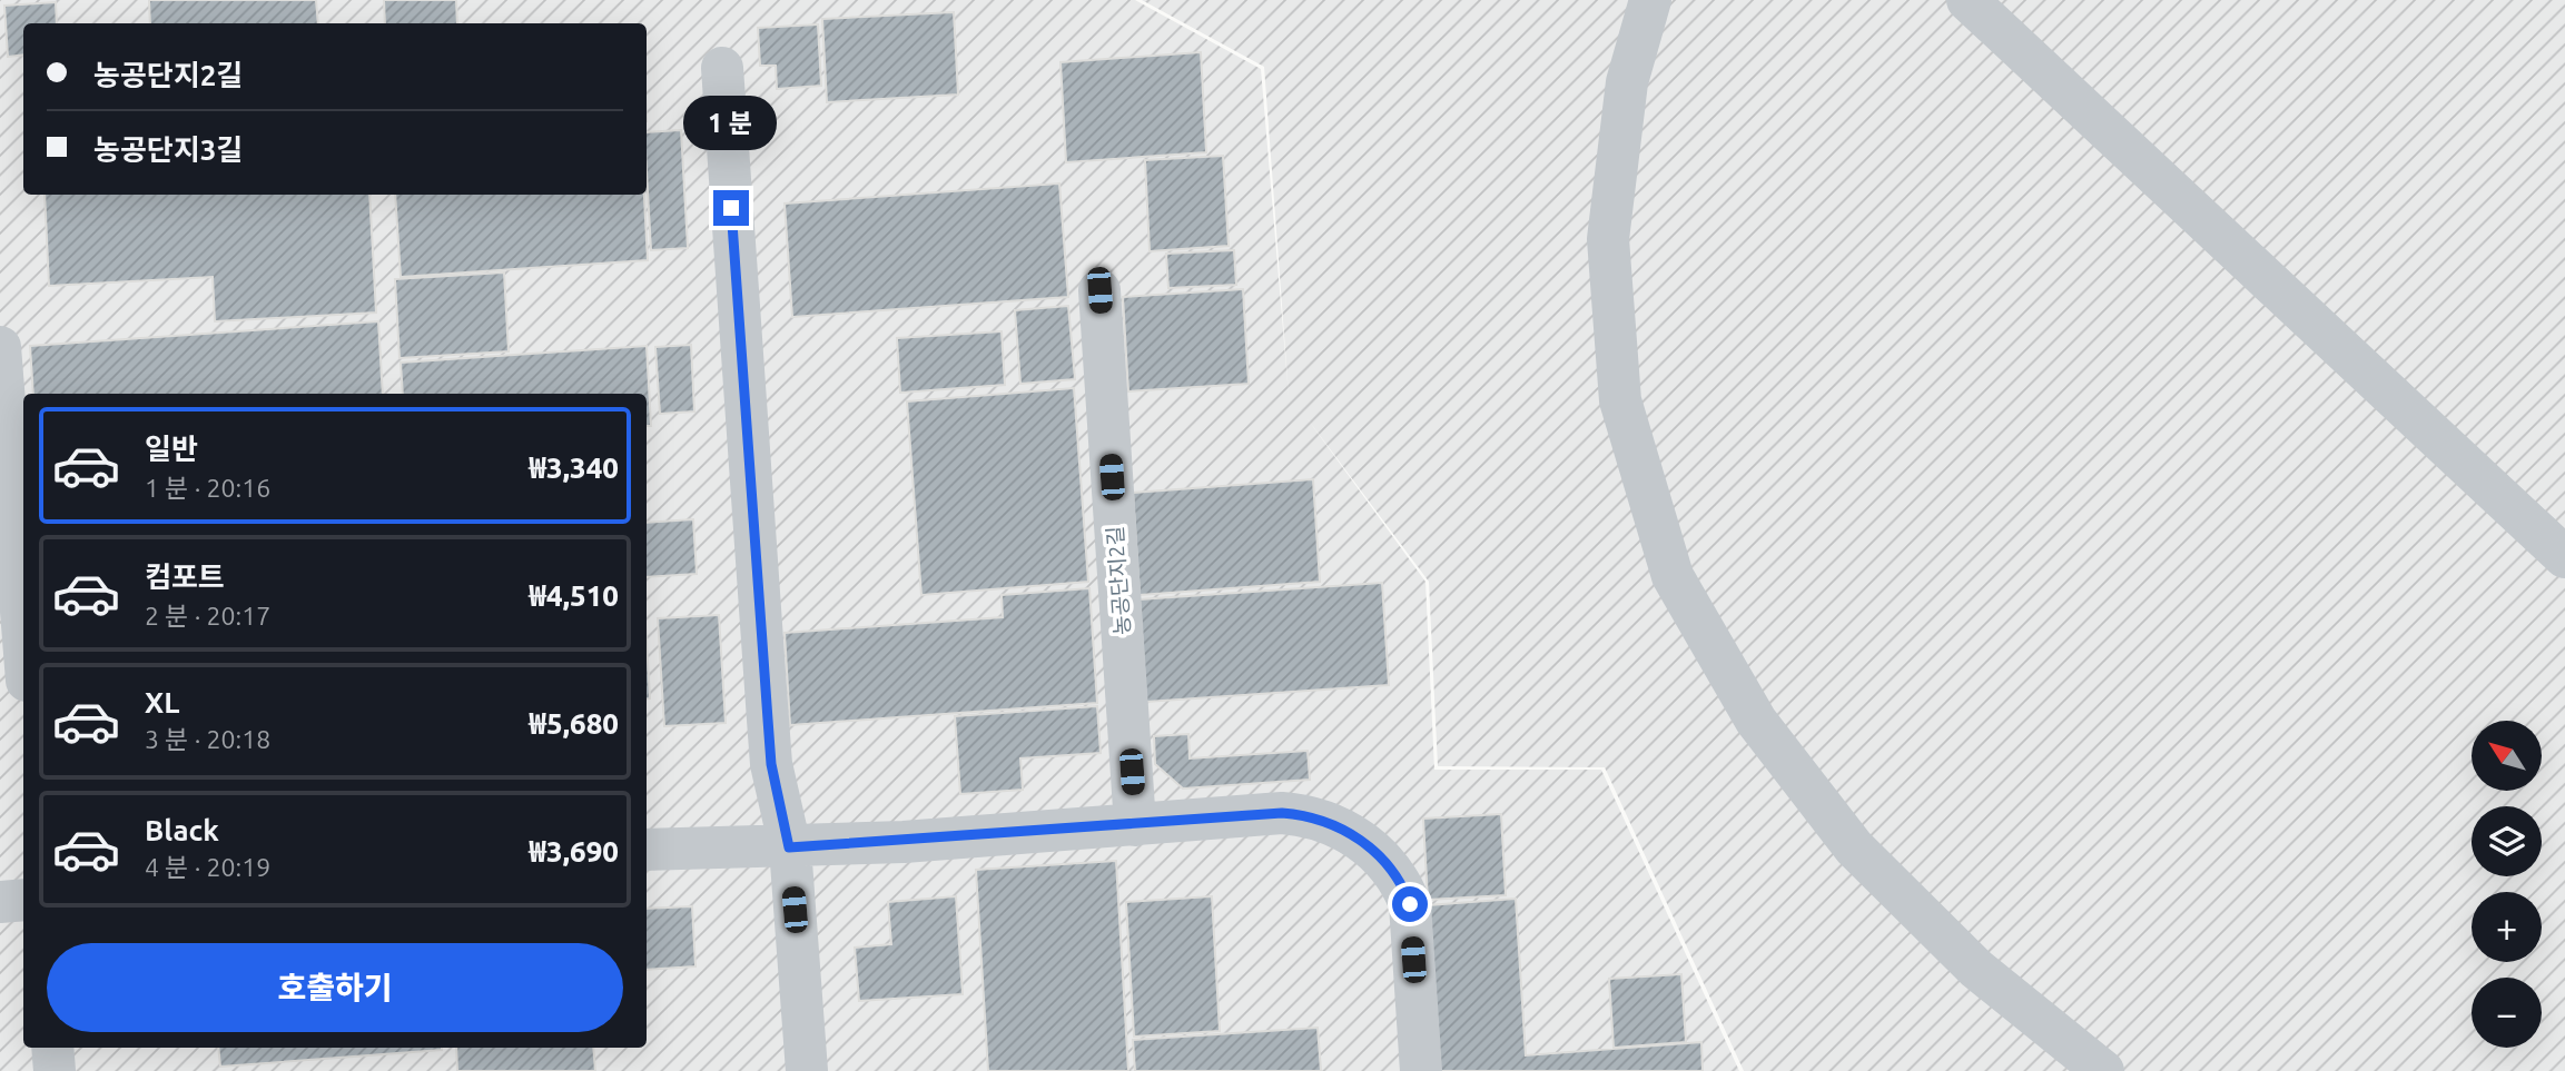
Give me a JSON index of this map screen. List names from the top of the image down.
{
  "streets": {
    "street": ["농공단지2길"]
  },
  "north": "top left",
  "page": {
    "banner": ["농공단지2길", "농공단지3길"],
    "bubble": "1 분",
    "list": [
      {
        "name": "일반",
        "note": "1 분 · 20:16",
        "value": "₩3,340"
      },
      {
        "name": "컴포트",
        "note": "2 분 · 20:17",
        "value": "₩4,510"
      },
      {
        "name": "XL",
        "note": "3 분 · 20:18",
        "value": "₩5,680"
      },
      {
        "name": "Black",
        "note": "4 분 · 20:19",
        "value": "₩3,690"
      }
    ],
    "map_buttons": ["+", "−"],
    "buttons": "호출하기"
  }
}
